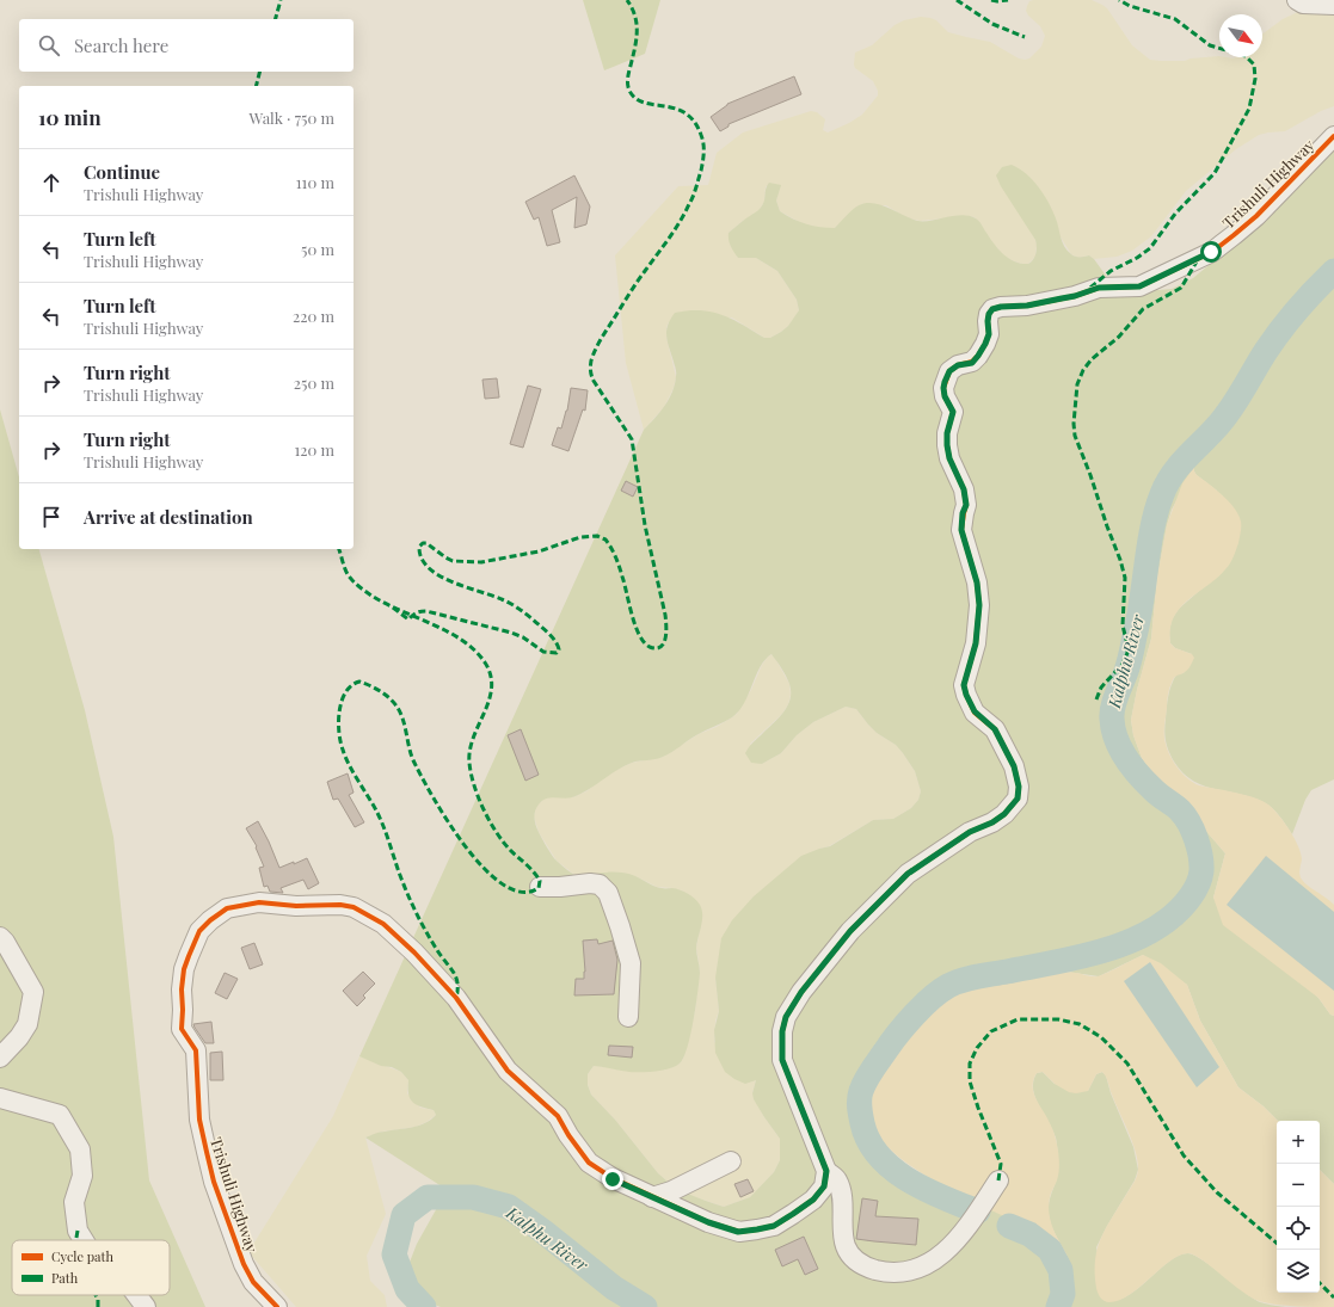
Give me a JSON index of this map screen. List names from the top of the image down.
{
  "streets": {
    "street": ["Trishuli Highway"]
  },
  "water": ["Kalphu River"],
  "legend": ["Cycle path", "Path"],
  "north": "bottom right",
  "page": {
    "search": "Search here",
    "heading": ["10 min", "Walk · 750 m"],
    "list": [
      ["Continue", "Trishuli Highway", "110 m"],
      ["Turn left", "Trishuli Highway", "50 m"],
      ["Turn left", "Trishuli Highway", "220 m"],
      ["Turn right", "Trishuli Highway", "250 m"],
      ["Turn right", "Trishuli Highway", "120 m"],
      "Arrive at destination"
    ],
    "map_buttons": ["+", "−"]
  }
}
